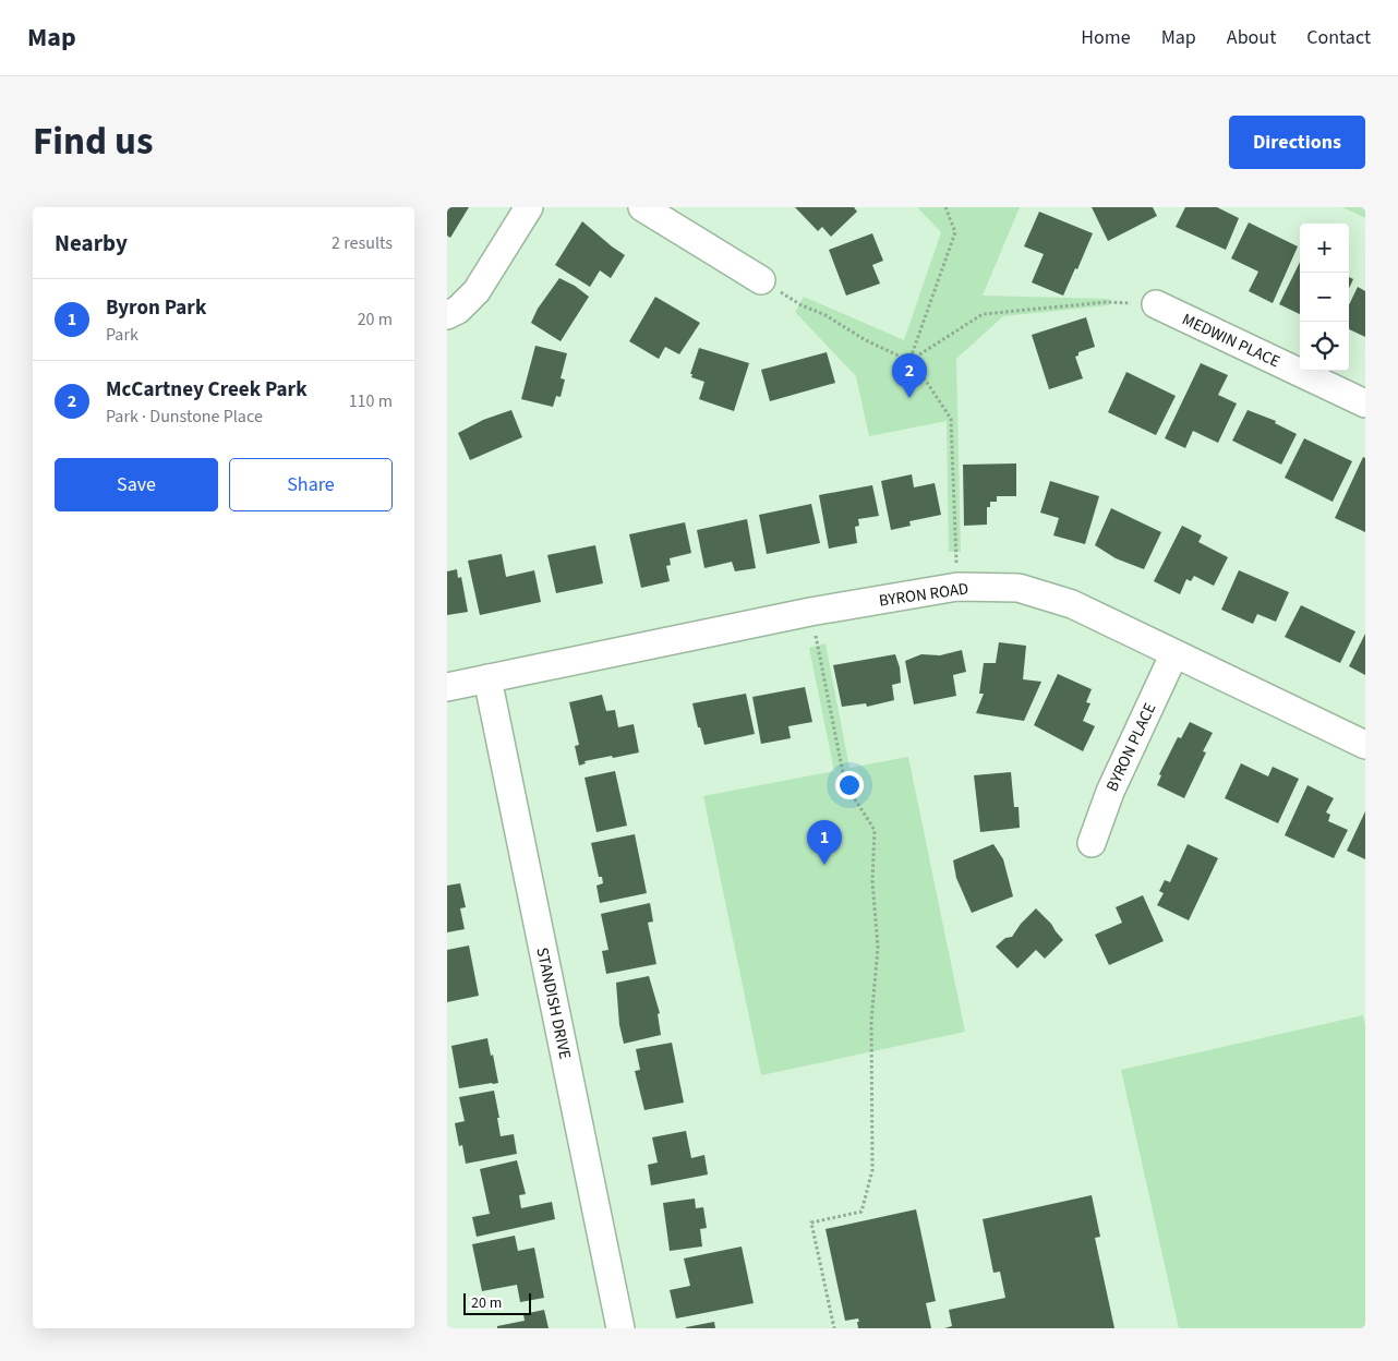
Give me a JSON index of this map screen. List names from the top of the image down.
{
  "streets": {
    "street": [
      "MEDWIN PLACE",
      "BYRON ROAD",
      "BYRON PLACE",
      "STANDISH DRIVE"
    ]
  },
  "crossings": [
    ["BYRON ROAD", "BYRON PLACE"],
    ["BYRON ROAD", "STANDISH DRIVE"]
  ],
  "scale_bar": "20 m",
  "page": {
    "header": "Map",
    "nav": [
      "Home",
      "Map",
      "About",
      "Contact"
    ],
    "title": "Find us",
    "buttons": [
      "Directions",
      ["Save", "Share"]
    ],
    "heading": ["Nearby", "2 results"],
    "map_buttons": ["+", "−"],
    "list": [
      {
        "mark": "1",
        "name": "Byron Park",
        "note": "Park",
        "value": "20 m"
      },
      {
        "mark": "2",
        "name": "McCartney Creek Park",
        "note": "Park · Dunstone Place",
        "value": "110 m"
      }
    ],
    "pins": ["2", "1"],
    "scale": "20 m"
  }
}
